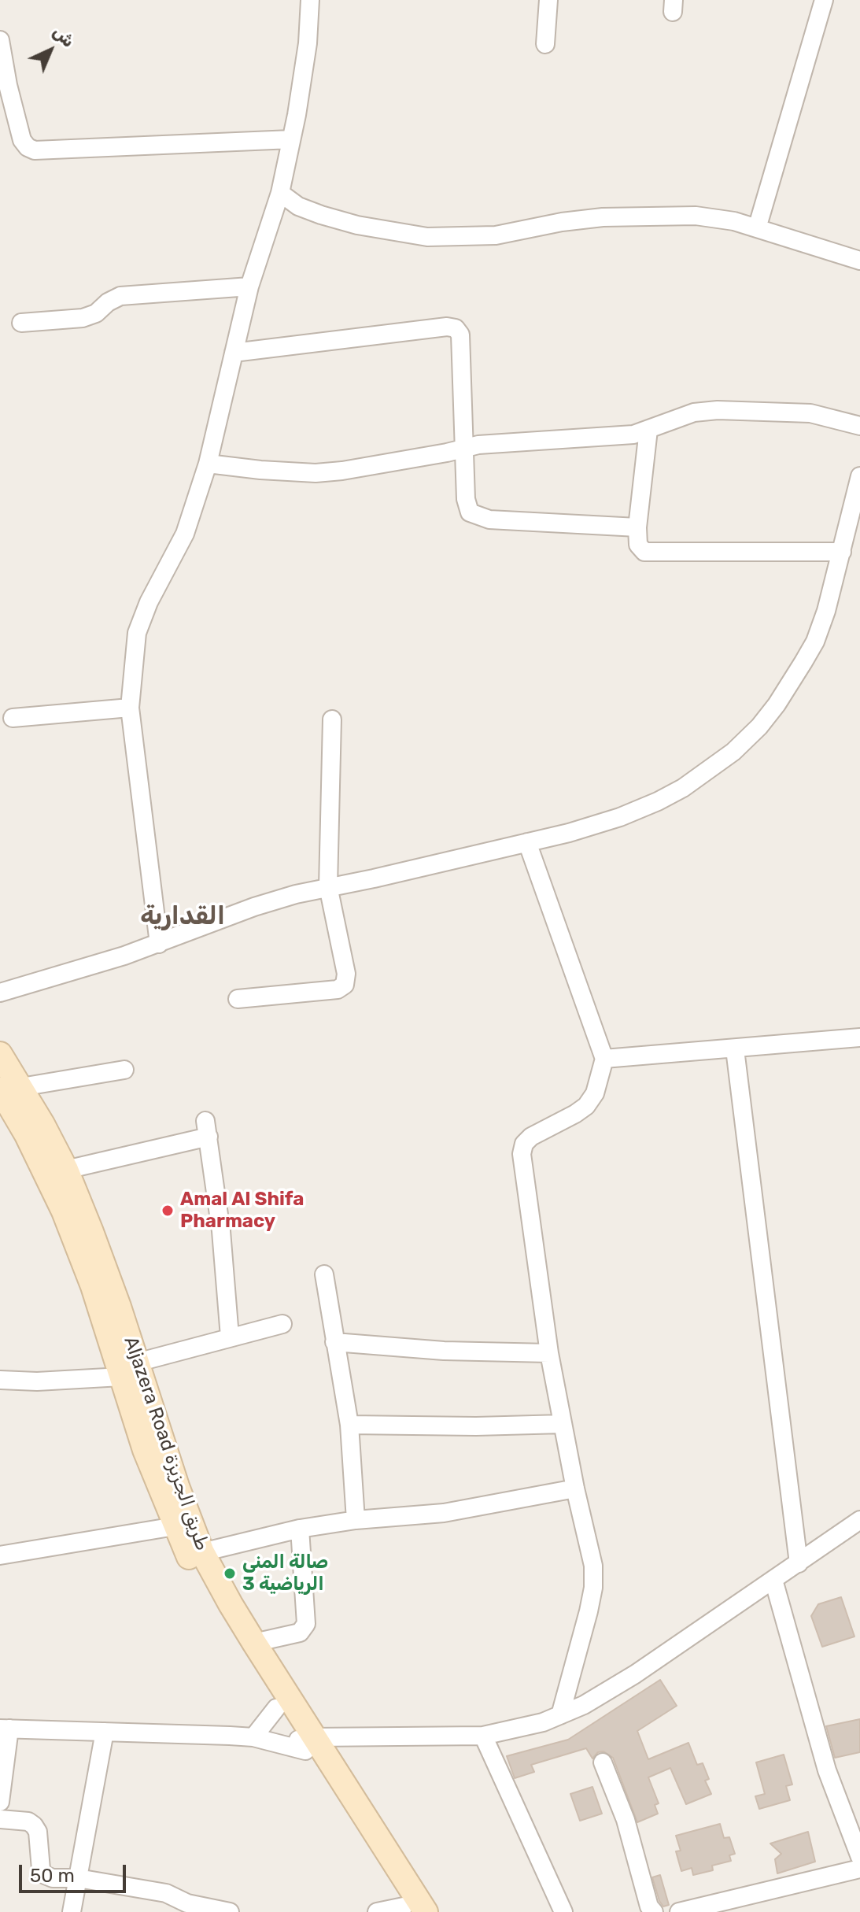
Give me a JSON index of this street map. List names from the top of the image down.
{
  "streets": {
    "main road": ["Aljazera Road طريق الجزيزة"]
  },
  "districts": ["القدارية"],
  "places": ["Amal Al Shifa Pharmacy", "صالة المنى الرياضية 3"],
  "scale_bar": "50 m",
  "north": "top right"
}
